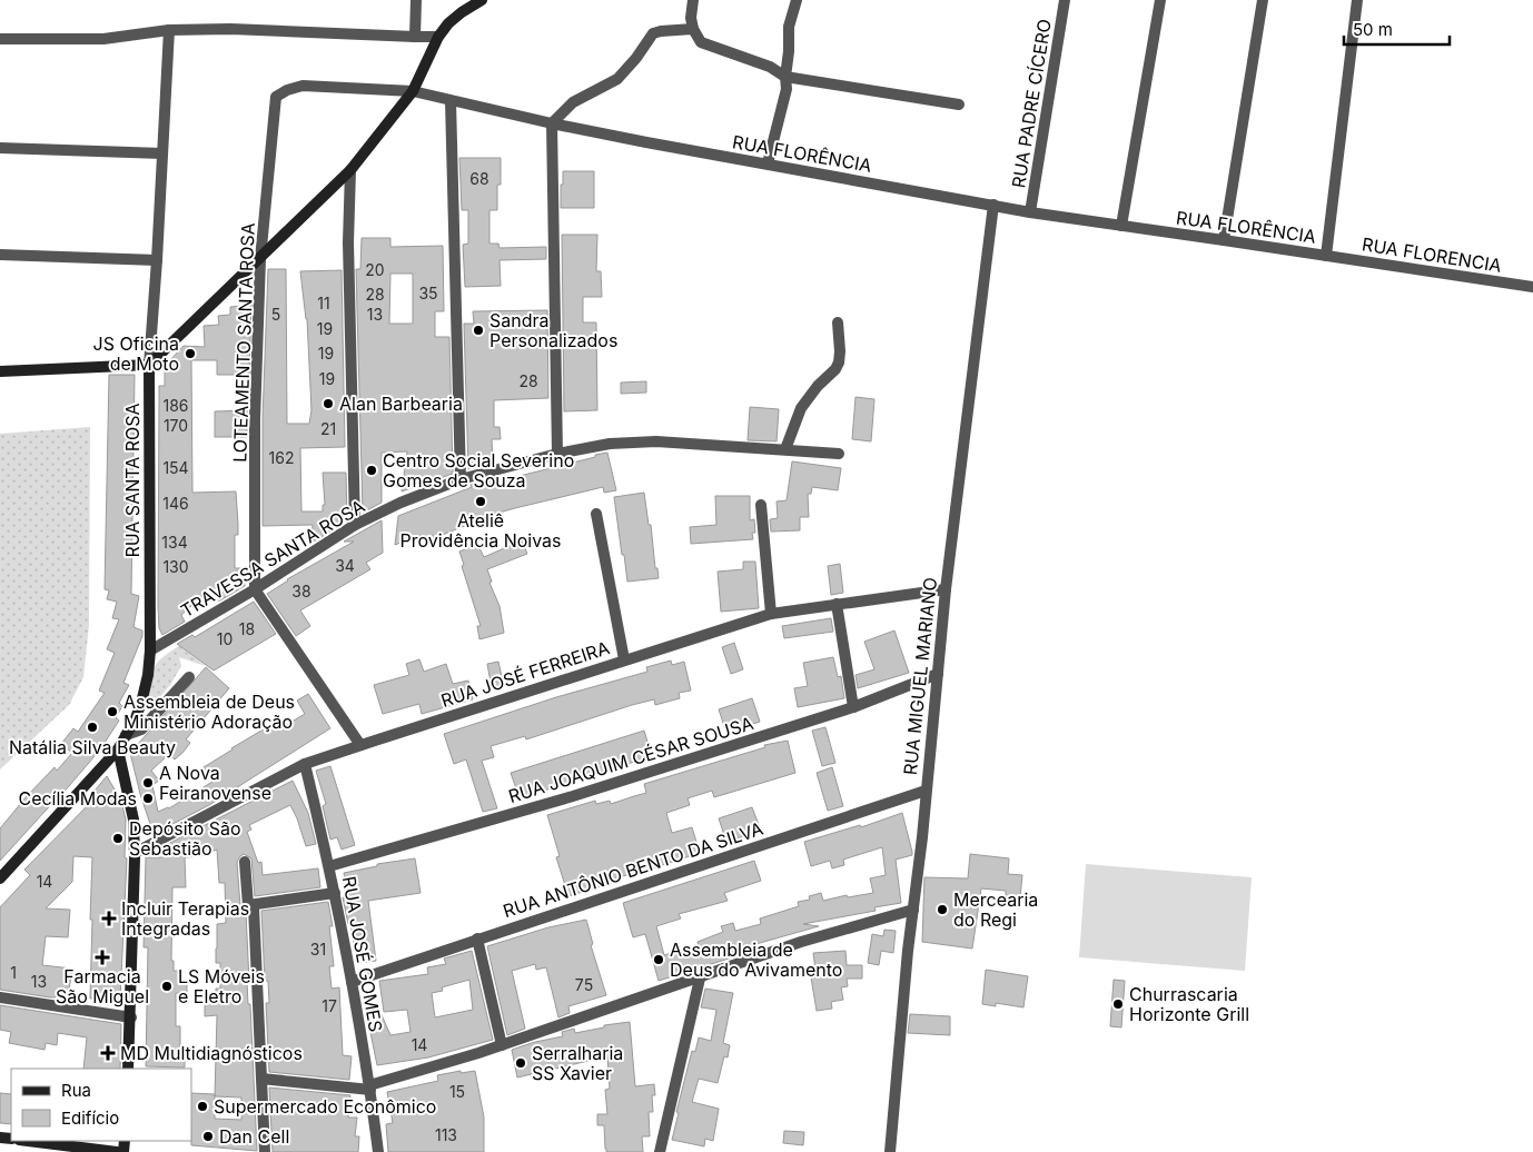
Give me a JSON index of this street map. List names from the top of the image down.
{
  "streets": {
    "main road": ["RUA SANTA ROSA"],
    "street": [
      "RUA PADRE CÍCERO",
      "RUA FLORÊNCIA",
      "RUA FLORENCIA",
      "LOTEAMENTO SANTA ROSA",
      "TRAVESSA SANTA ROSA",
      "RUA JOSÉ FERREIRA",
      "RUA MIGUEL MARIANO",
      "RUA JOAQUIM CÉSAR SOUSA",
      "RUA ANTÔNIO BENTO DA SILVA",
      "RUA JOSÉ GOMES"
    ]
  },
  "crossings": [
    ["RUA PADRE CÍCERO", "RUA FLORÊNCIA"],
    ["RUA FLORÊNCIA", "RUA FLORENCIA"],
    ["RUA FLORÊNCIA", "LOTEAMENTO SANTA ROSA"],
    ["RUA FLORÊNCIA", "RUA MIGUEL MARIANO"],
    ["LOTEAMENTO SANTA ROSA", "TRAVESSA SANTA ROSA"],
    ["RUA SANTA ROSA", "TRAVESSA SANTA ROSA"],
    ["RUA JOSÉ FERREIRA", "RUA MIGUEL MARIANO"],
    ["RUA JOSÉ FERREIRA", "RUA JOSÉ GOMES"],
    ["RUA MIGUEL MARIANO", "RUA JOAQUIM CÉSAR SOUSA"],
    ["RUA MIGUEL MARIANO", "RUA ANTÔNIO BENTO DA SILVA"],
    ["RUA JOAQUIM CÉSAR SOUSA", "RUA JOSÉ GOMES"],
    ["RUA ANTÔNIO BENTO DA SILVA", "RUA JOSÉ GOMES"]
  ],
  "places": {
    "other": [
      "Sandra Personalizados",
      "JS Oficina de Moto",
      "Alan Barbearia",
      "Centro Social Severino Gomes de Souza",
      "Ateliê Providência Noivas",
      "Assembleia de Deus Ministério Adoração",
      "Natália Silva Beauty",
      "A Nova Feiranovense",
      "Cecília Modas",
      "Depósito São Sebastião",
      "Mercearia do Regi",
      "Assembleia de Deus do Avivamento",
      "LS Móveis e Eletro",
      "Churrascaria Horizonte Grill",
      "Serralharia SS Xavier",
      "Supermercado Econômico",
      "Dan Cell"
    ],
    "health": ["Incluir Terapias Integradas", "Farmacia São Miguel", "MD Multidiagnósticos"]
  },
  "house_numbers": [
    "68",
    "20",
    "35",
    "28",
    "11",
    "5",
    "13",
    "19",
    "19",
    "19",
    "28",
    "186",
    "170",
    "21",
    "162",
    "154",
    "146",
    "134",
    "34",
    "130",
    "38",
    "18",
    "10",
    "14",
    "31",
    "1",
    "13",
    "75",
    "17",
    "14",
    "15",
    "113"
  ],
  "legend": ["Rua", "Edifício"],
  "scale_bar": "50 m"
}
